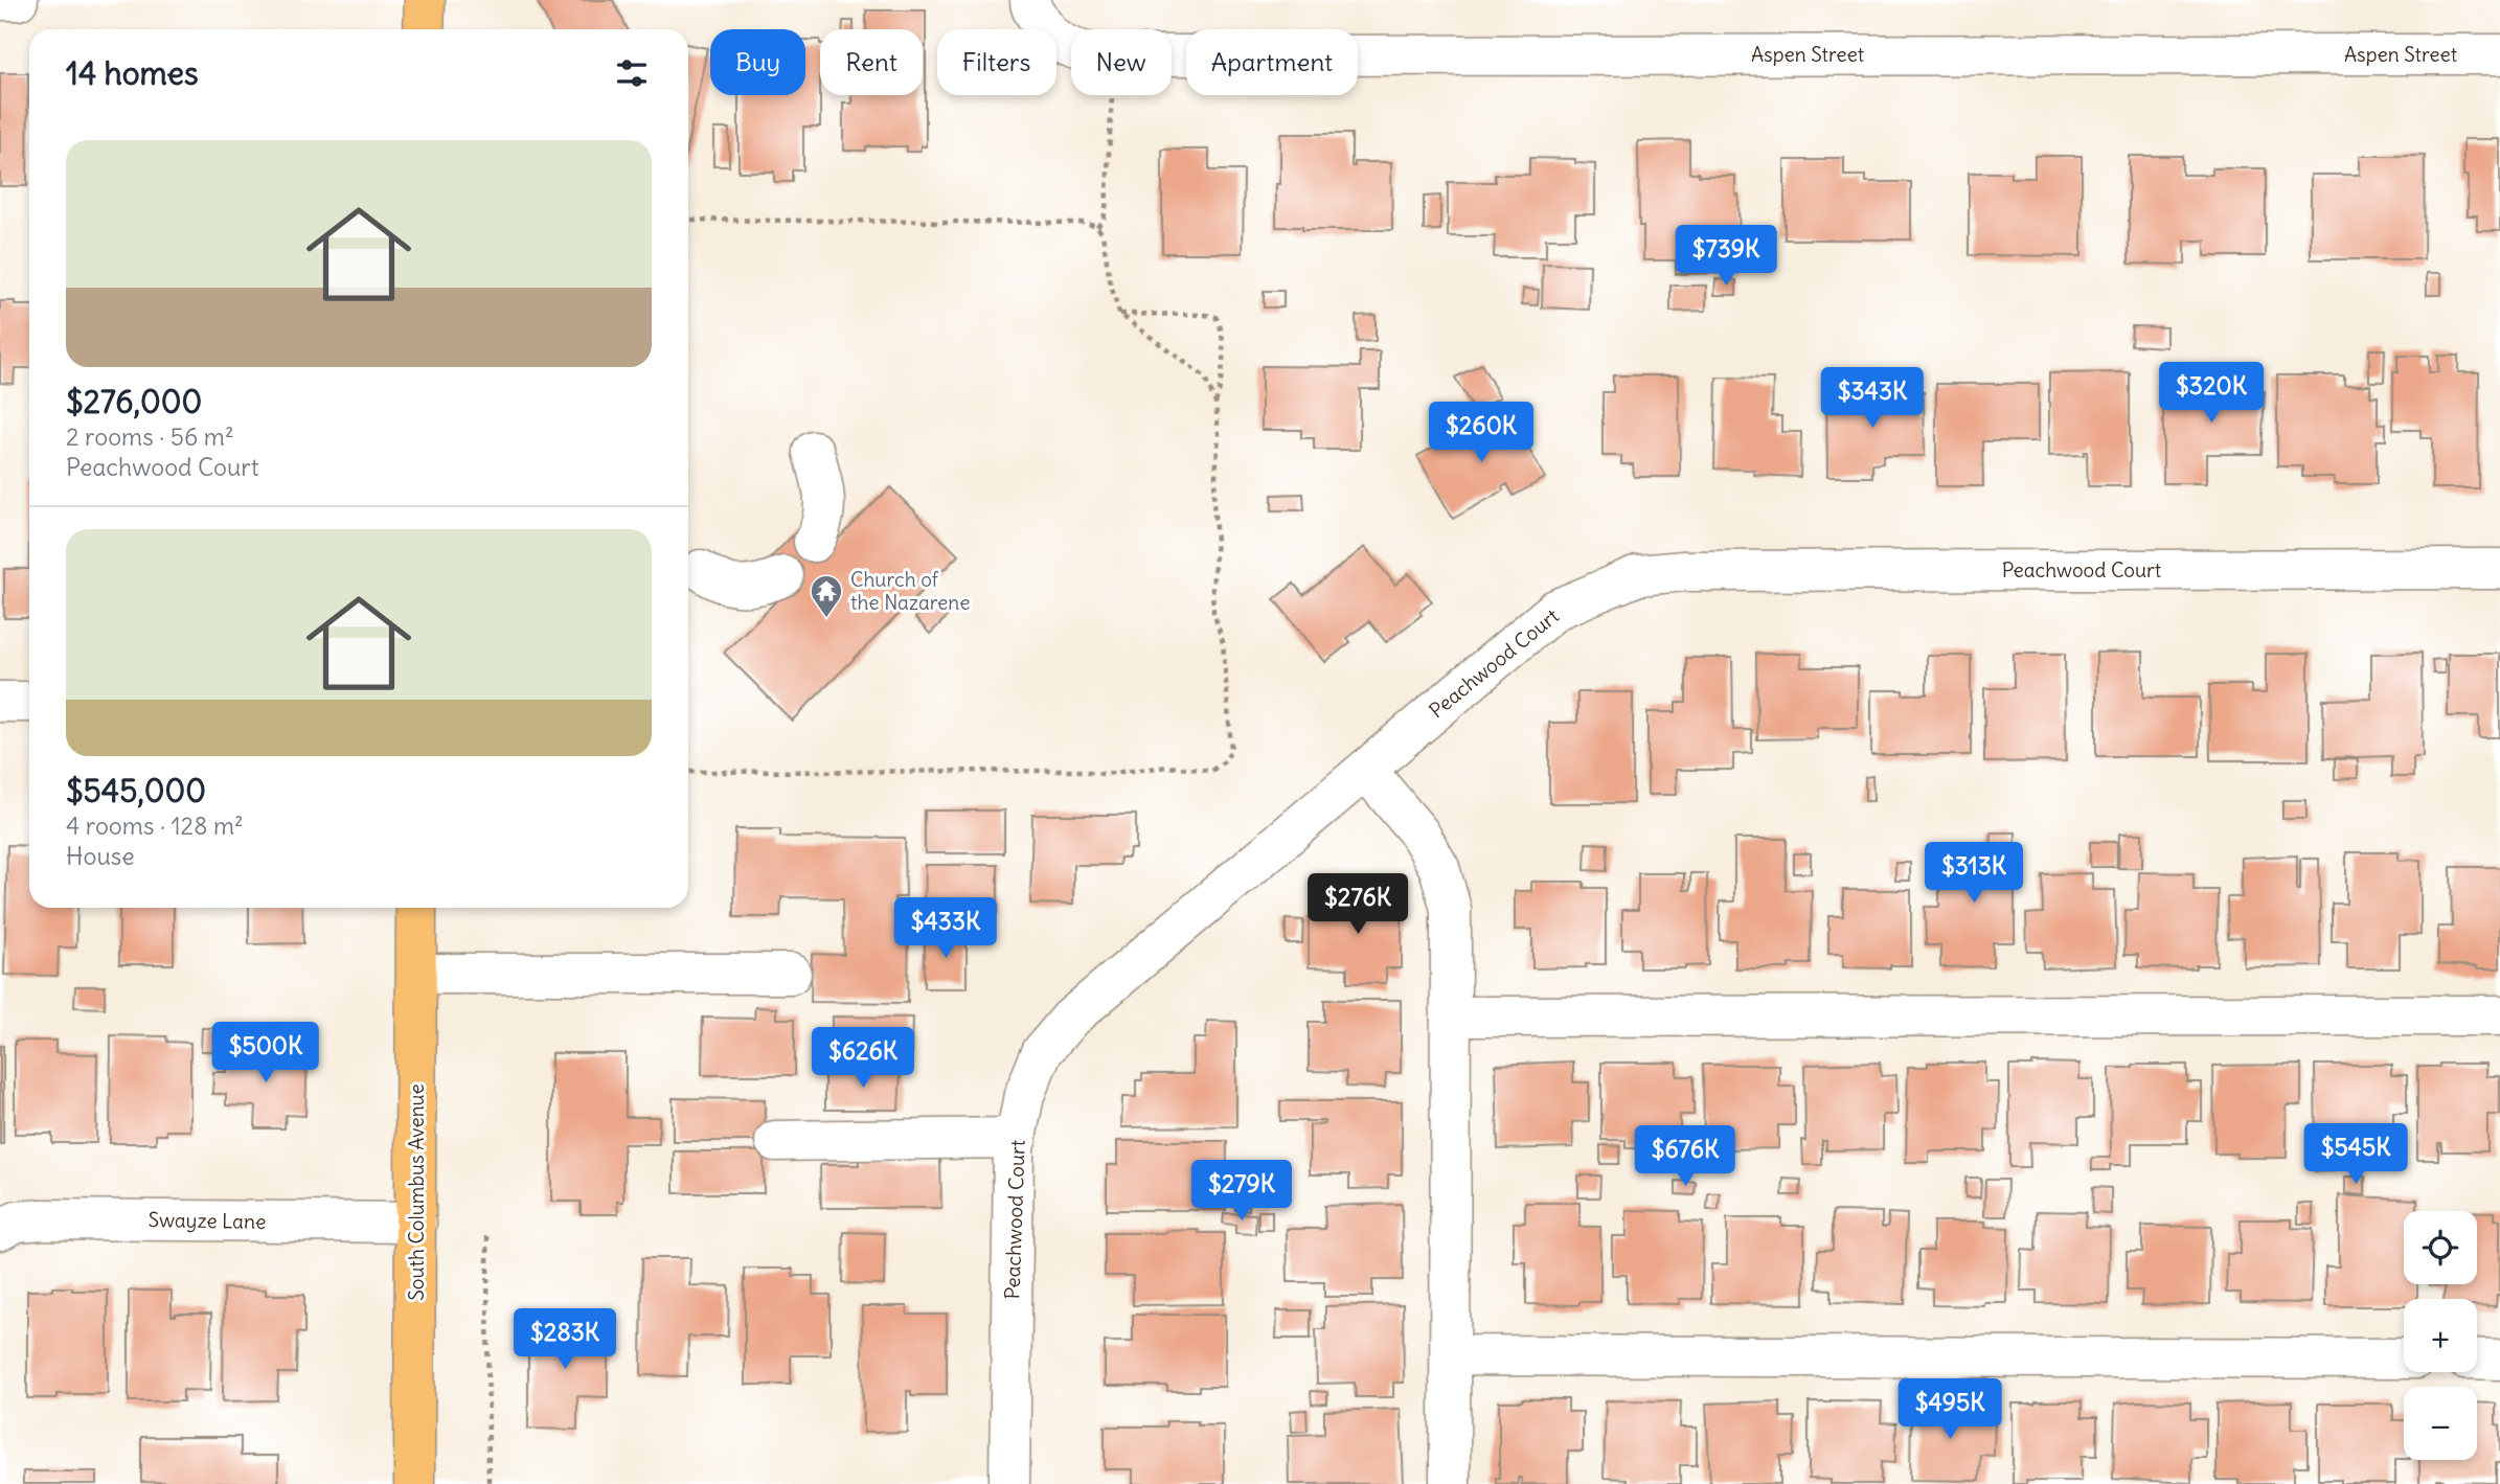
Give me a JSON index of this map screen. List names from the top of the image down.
{
  "streets": {
    "main road": ["South Columbus Avenue"],
    "street": ["Aspen Street", "Peachwood Court", "Swayze Lane"]
  },
  "crossings": [
    ["South Columbus Avenue", "Swayze Lane"]
  ],
  "places": {
    "temple": ["Church of the Nazarene"]
  },
  "page": {
    "chip": [
      "Buy",
      "Rent",
      "Filters",
      "New",
      "Apartment"
    ],
    "heading": "14 homes",
    "list": [
      {
        "name": "$276,000",
        "note": "2 rooms · 56 m² · Peachwood Court"
      },
      {
        "name": "$545,000",
        "note": "4 rooms · 128 m² · House"
      }
    ],
    "price": [
      "$739K",
      "$320K",
      "$343K",
      "$260K",
      "$313K",
      "$276K",
      "$433K",
      "$500K",
      "$626K",
      "$545K",
      "$676K",
      "$279K",
      "$283K",
      "$495K"
    ],
    "map_buttons": ["+", "−"]
  }
}
